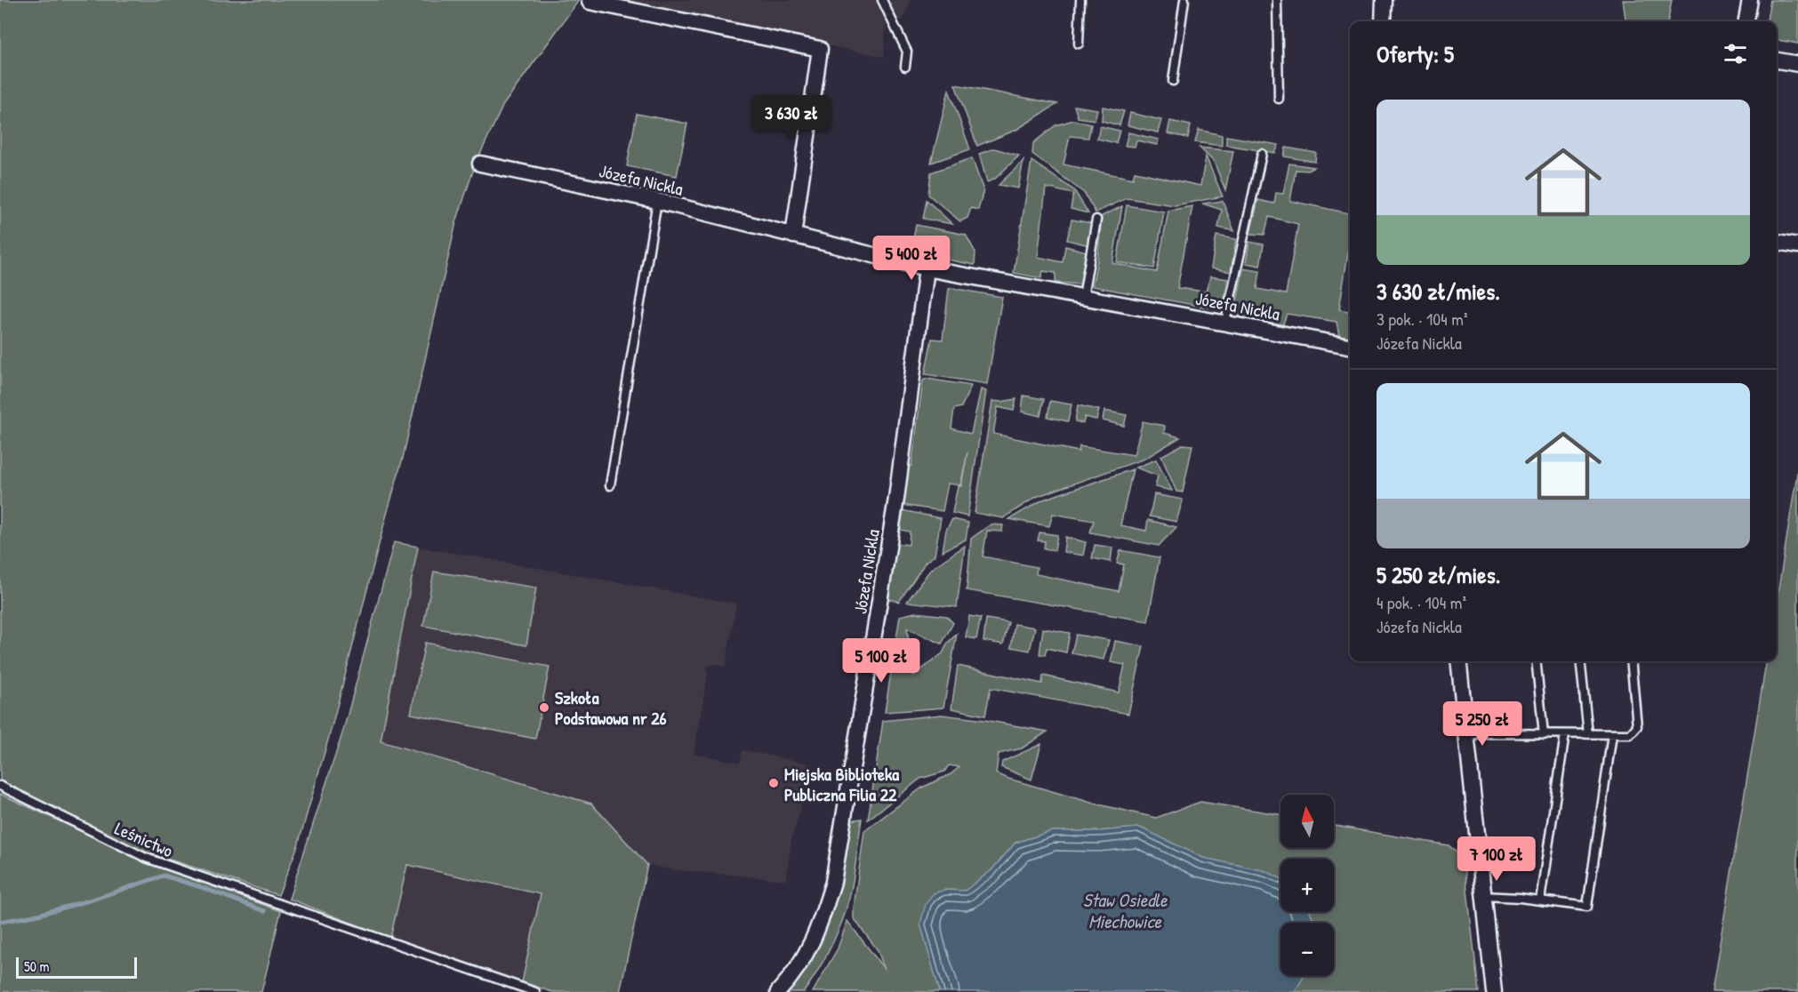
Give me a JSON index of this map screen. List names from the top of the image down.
{
  "streets": {
    "street": ["Józefa Nickla"],
    "lane": ["Leśnictwo"]
  },
  "water": ["Staw Osiedle Miechowice"],
  "places": ["Szkoła Podstawowa nr 26", "Miejska Biblioteka Publiczna Filia 22"],
  "scale_bar": "50 m",
  "north": "top",
  "page": {
    "heading": "Oferty: 5",
    "list": [
      {
        "name": "3 630 zł/mies.",
        "note": "3 pok. · 104 m² · Józefa Nickla"
      },
      {
        "name": "5 250 zł/mies.",
        "note": "4 pok. · 104 m² · Józefa Nickla"
      }
    ],
    "price": [
      "3 630 zł",
      "5 400 zł",
      "5 100 zł",
      "5 250 zł",
      "7 100 zł"
    ],
    "map_buttons": ["+", "−"],
    "scale": "50 m"
  }
}
